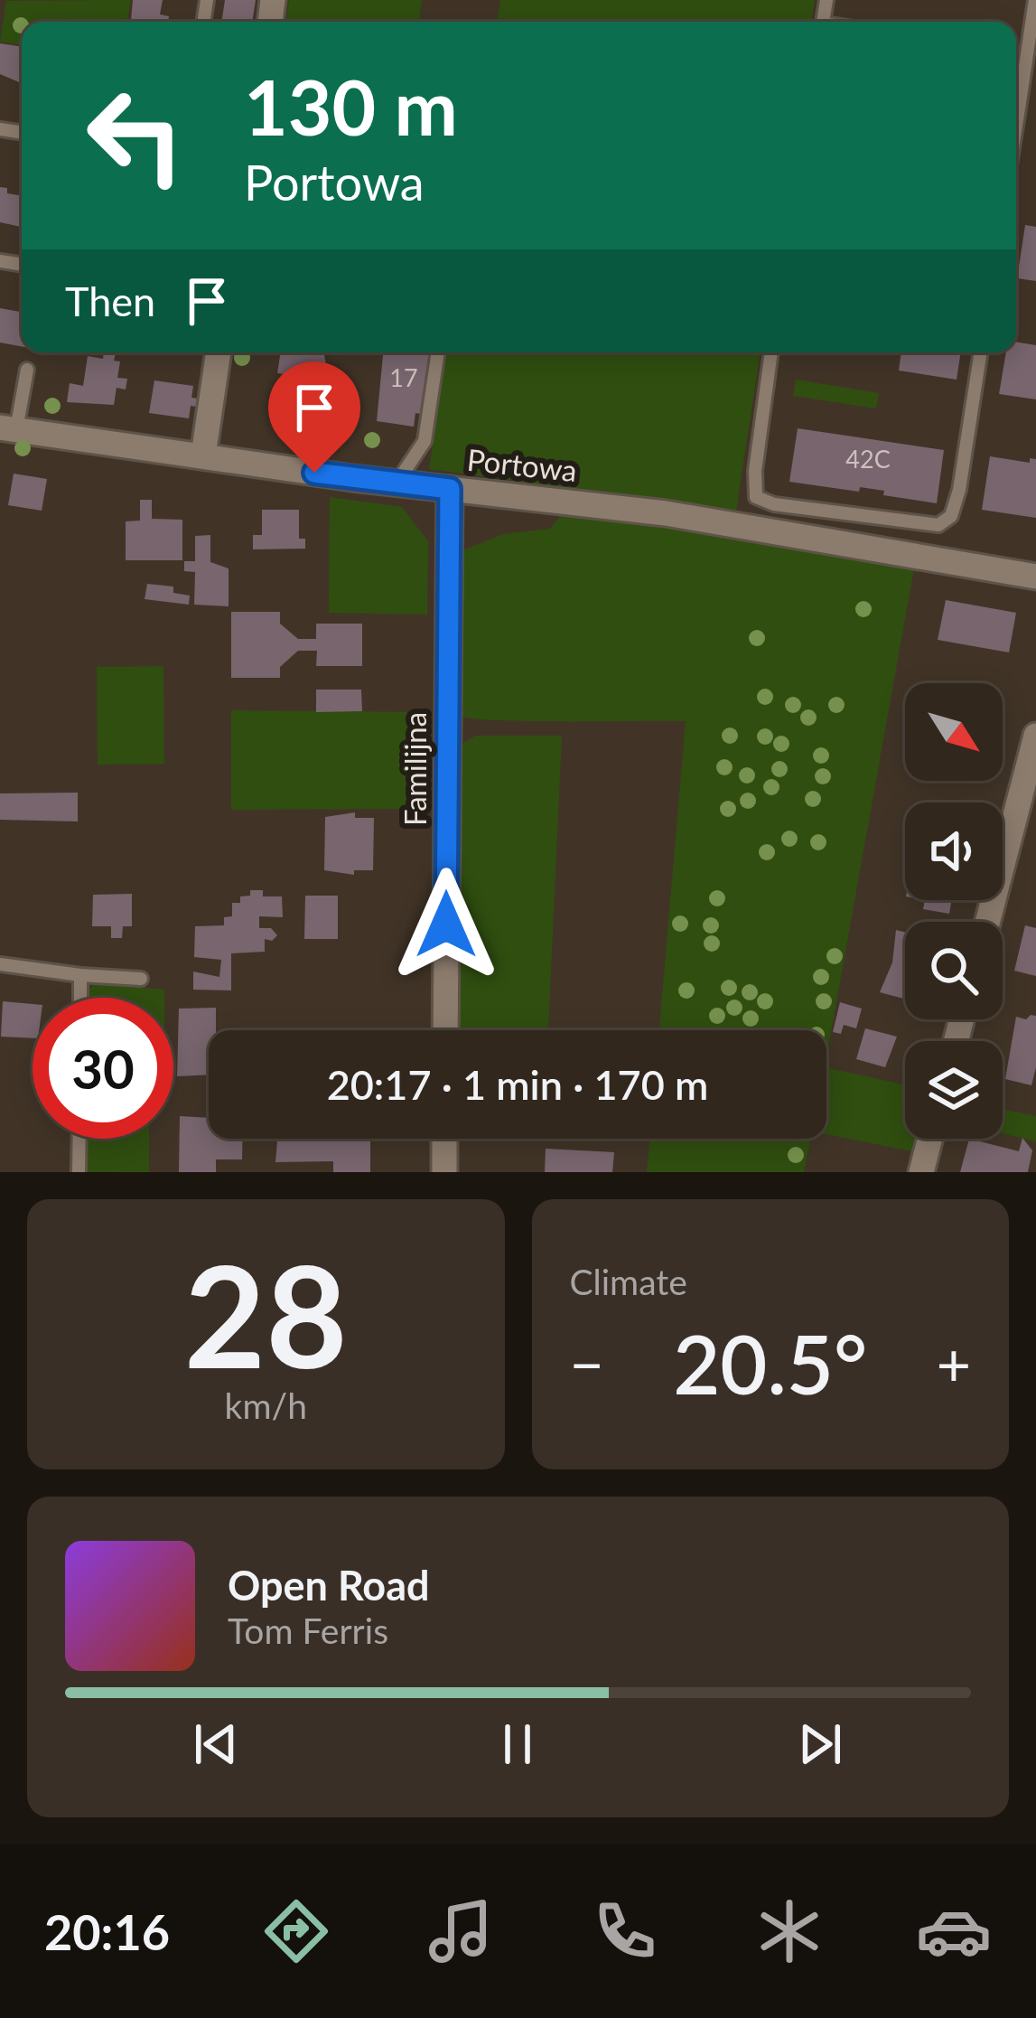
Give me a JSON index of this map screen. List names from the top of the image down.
{
  "streets": {
    "street": ["Portowa", "Familijna"]
  },
  "crossings": [
    ["Portowa", "Familijna"]
  ],
  "house_numbers": ["17", "42C"],
  "north": "bottom right",
  "page": {
    "turn": ["130 m", "Portowa"],
    "then": "Then",
    "limit": "30",
    "trip": "20:17 · 1 min · 170 m",
    "tile": [
      ["28", "km/h"],
      "Climate"
    ],
    "heat": ["−", "20.5°", "+"],
    "song": ["Open Road", "Tom Ferris"],
    "tabs": "20:16"
  }
}
